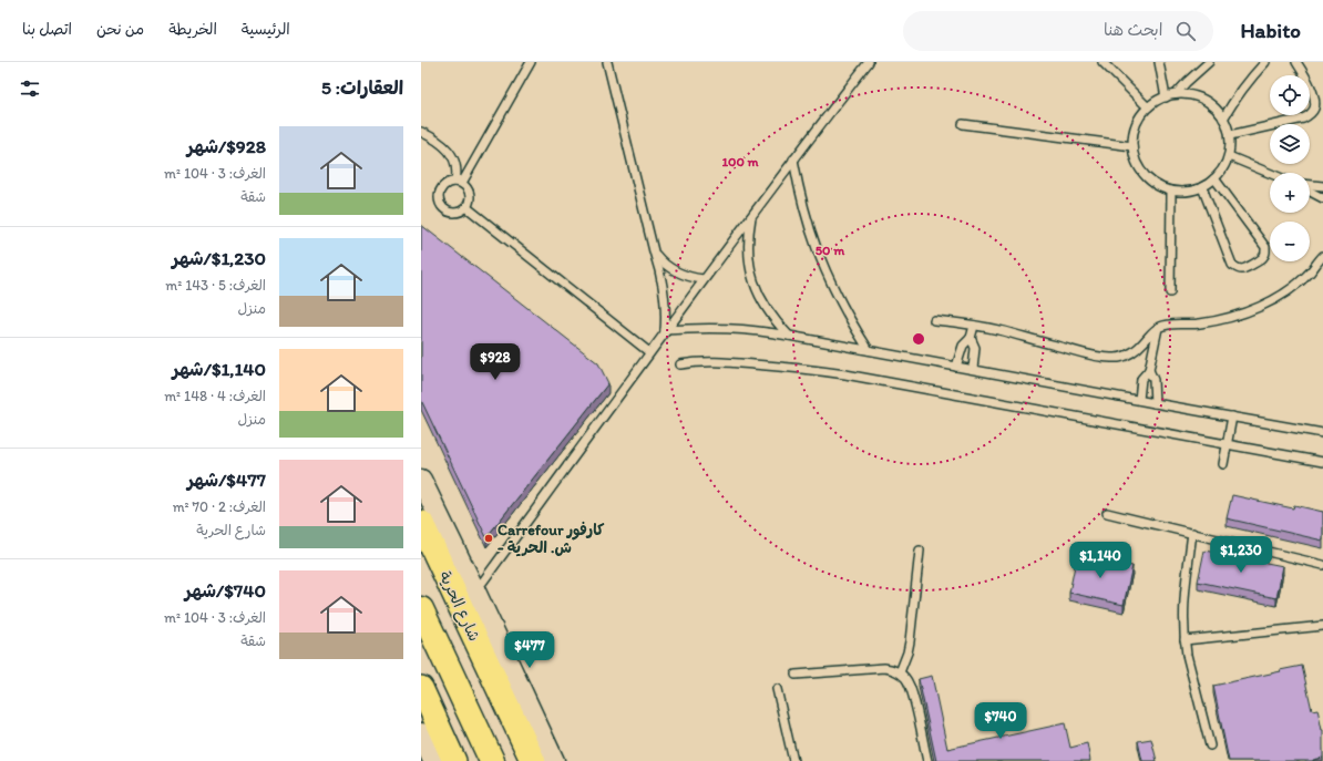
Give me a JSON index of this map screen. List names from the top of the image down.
{
  "streets": {
    "highway": ["شارع الحرية"]
  },
  "places": ["Carrefour كارفور - ش. الحرية"],
  "page": {
    "header": "Habito",
    "search": "ابحث هنا",
    "nav": [
      "الرئيسية",
      "الخريطة",
      "من نحن",
      "اتصل بنا"
    ],
    "heading": "العقارات: 5",
    "map_buttons": ["+", "−"],
    "list": [
      {
        "name": "$928/شهر",
        "note": "الغرف: 3 · 104 m² · شقة"
      },
      {
        "name": "$1,230/شهر",
        "note": "الغرف: 5 · 143 m² · منزل"
      },
      {
        "name": "$1,140/شهر",
        "note": "الغرف: 4 · 148 m² · منزل"
      },
      {
        "name": "$477/شهر",
        "note": "الغرف: 2 · 70 m² · شارع الحرية"
      },
      {
        "name": "$740/شهر",
        "note": "الغرف: 3 · 104 m² · شقة"
      }
    ],
    "price": [
      "$928",
      "$1,230",
      "$1,140",
      "$477",
      "$740"
    ]
  },
  "rings": ["100 m", "50 m"]
}
